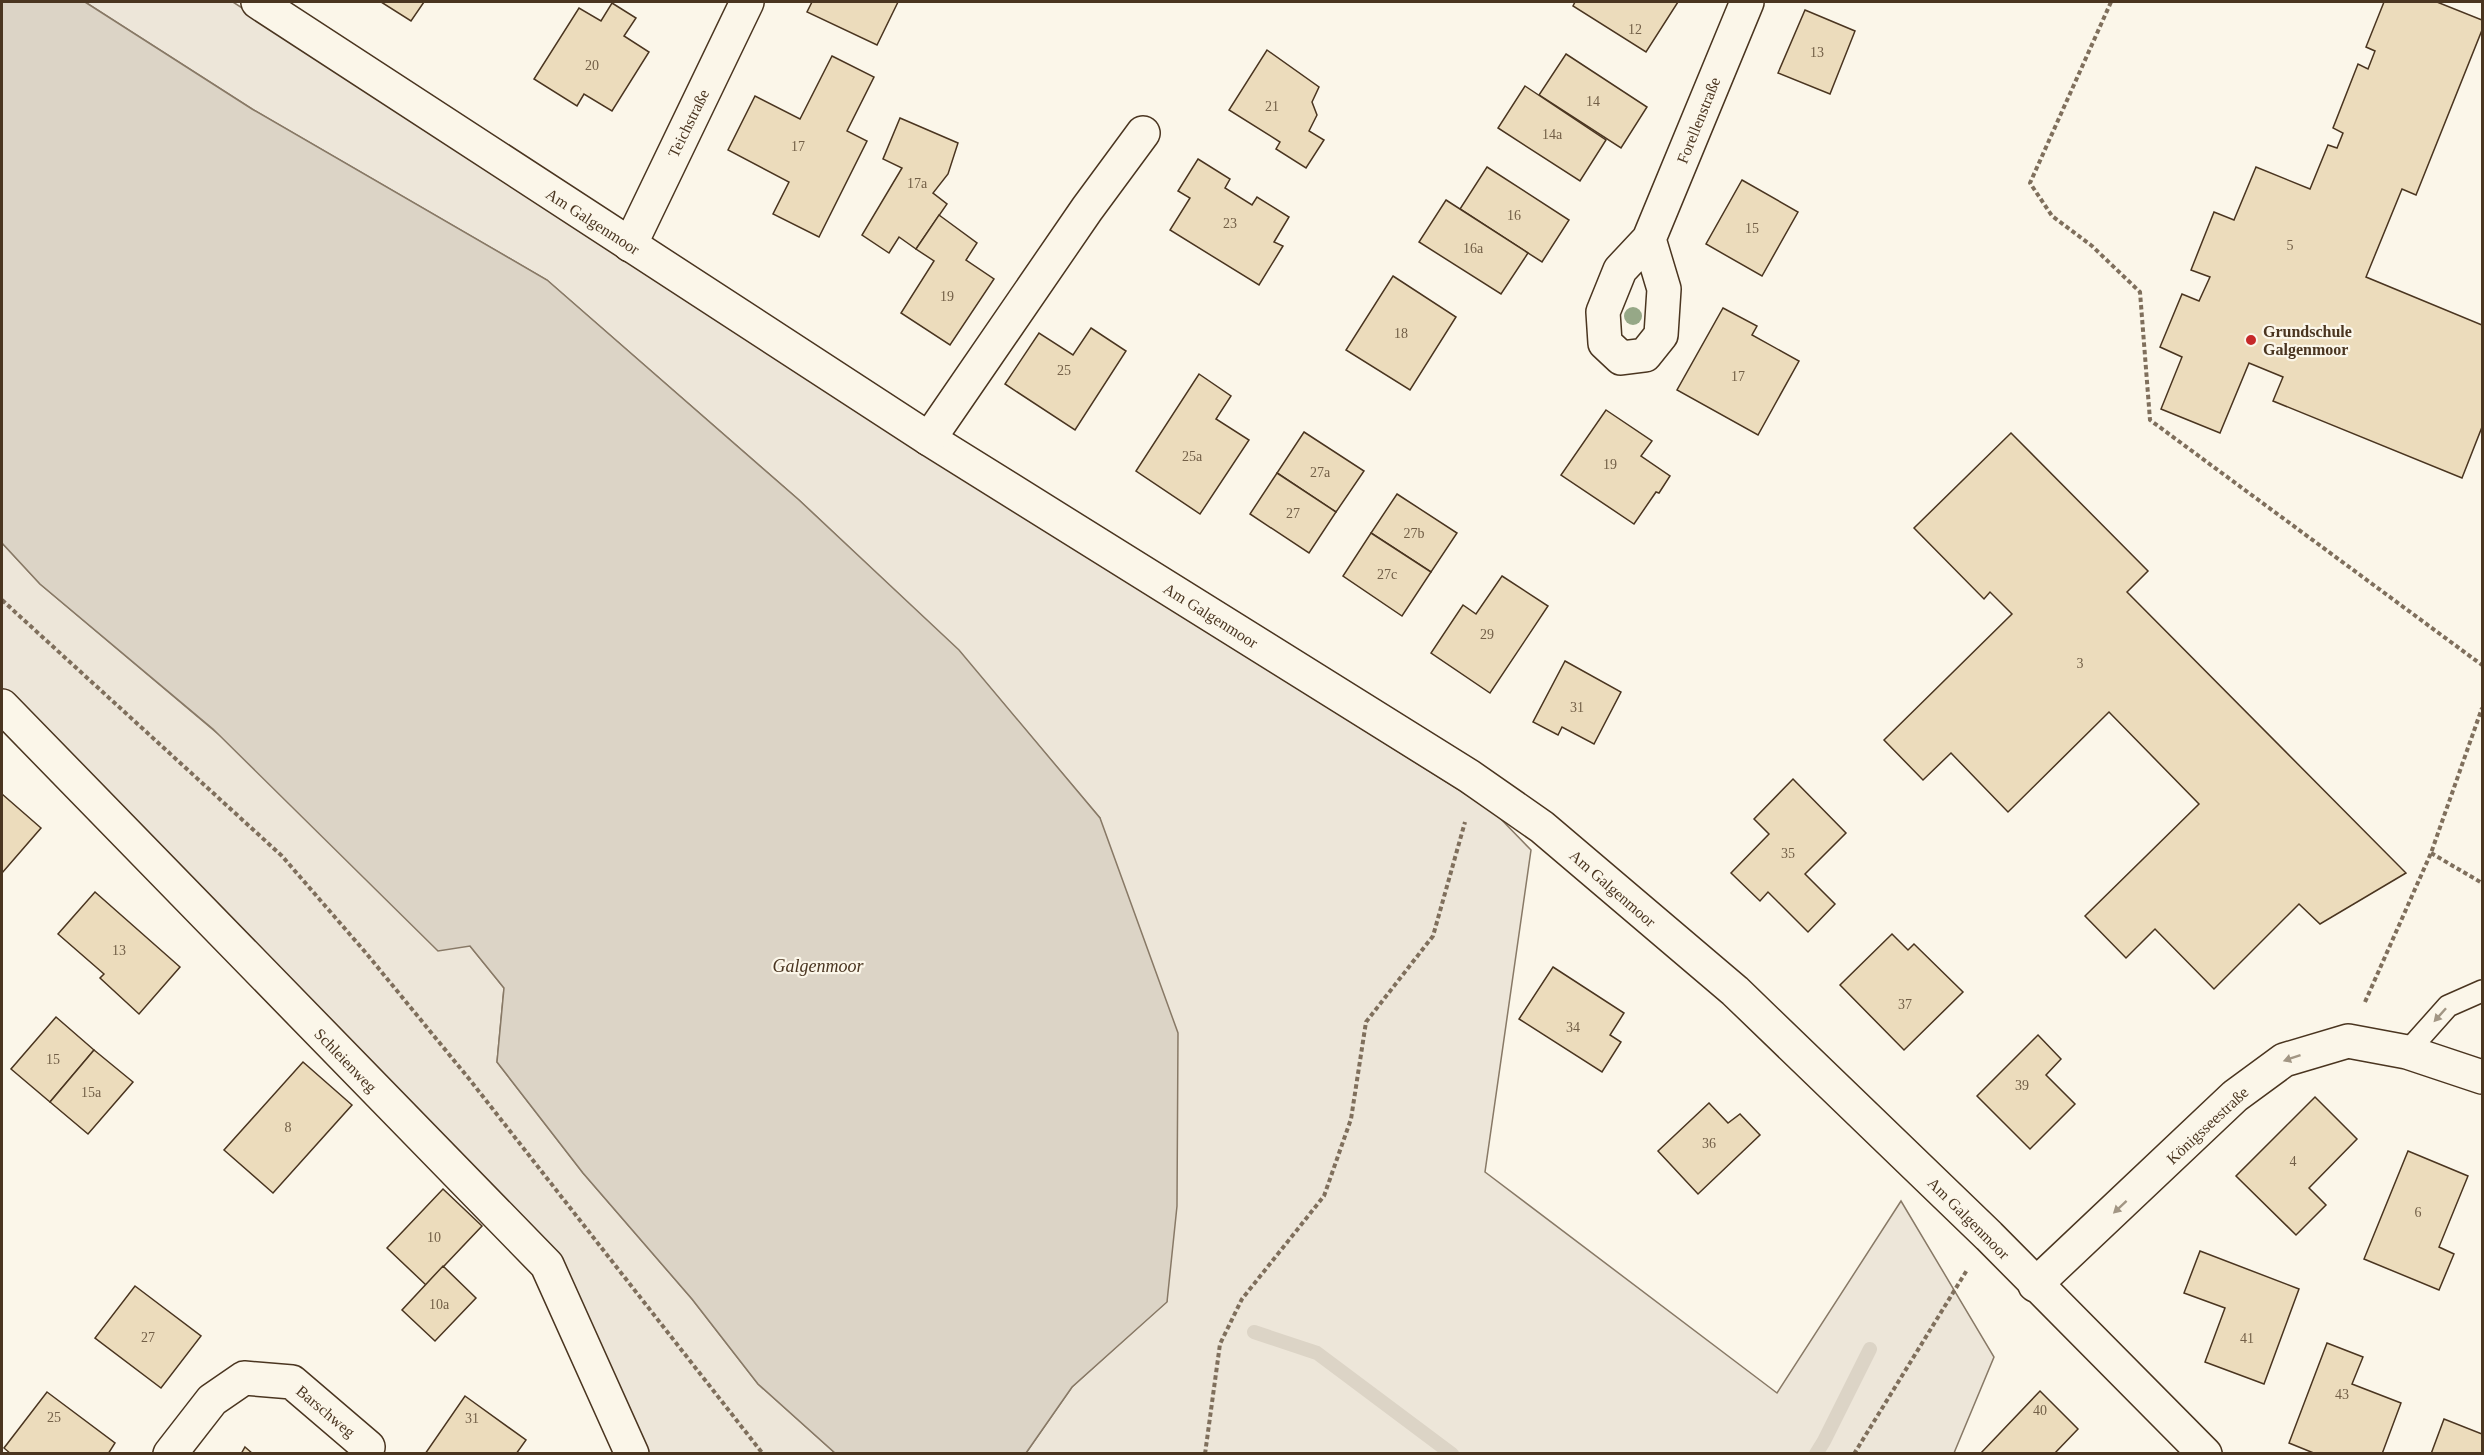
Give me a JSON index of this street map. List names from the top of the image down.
{
  "streets": {
    "street": [
      "Forellenstraße",
      "Teichstraße",
      "Am Galgenmoor",
      "Schleienweg",
      "Königsseestraße",
      "Barschweg"
    ]
  },
  "crossings": [
    ["Teichstraße", "Am Galgenmoor"],
    ["Am Galgenmoor", "Königsseestraße"]
  ],
  "one_way": ["Königsseestraße"],
  "water": ["Galgenmoor"],
  "places": ["Grundschule Galgenmoor"],
  "house_numbers": [
    "12",
    "13",
    "20",
    "14",
    "21",
    "14a",
    "17",
    "17a",
    "16",
    "23",
    "15",
    "5",
    "16a",
    "19",
    "18",
    "25",
    "17",
    "25a",
    "19",
    "27a",
    "27",
    "27b",
    "27c",
    "29",
    "3",
    "31",
    "35",
    "13",
    "37",
    "34",
    "15",
    "39",
    "15a",
    "8",
    "36",
    "4",
    "6",
    "10",
    "10a",
    "27",
    "41",
    "43",
    "40",
    "25",
    "31"
  ]
}
